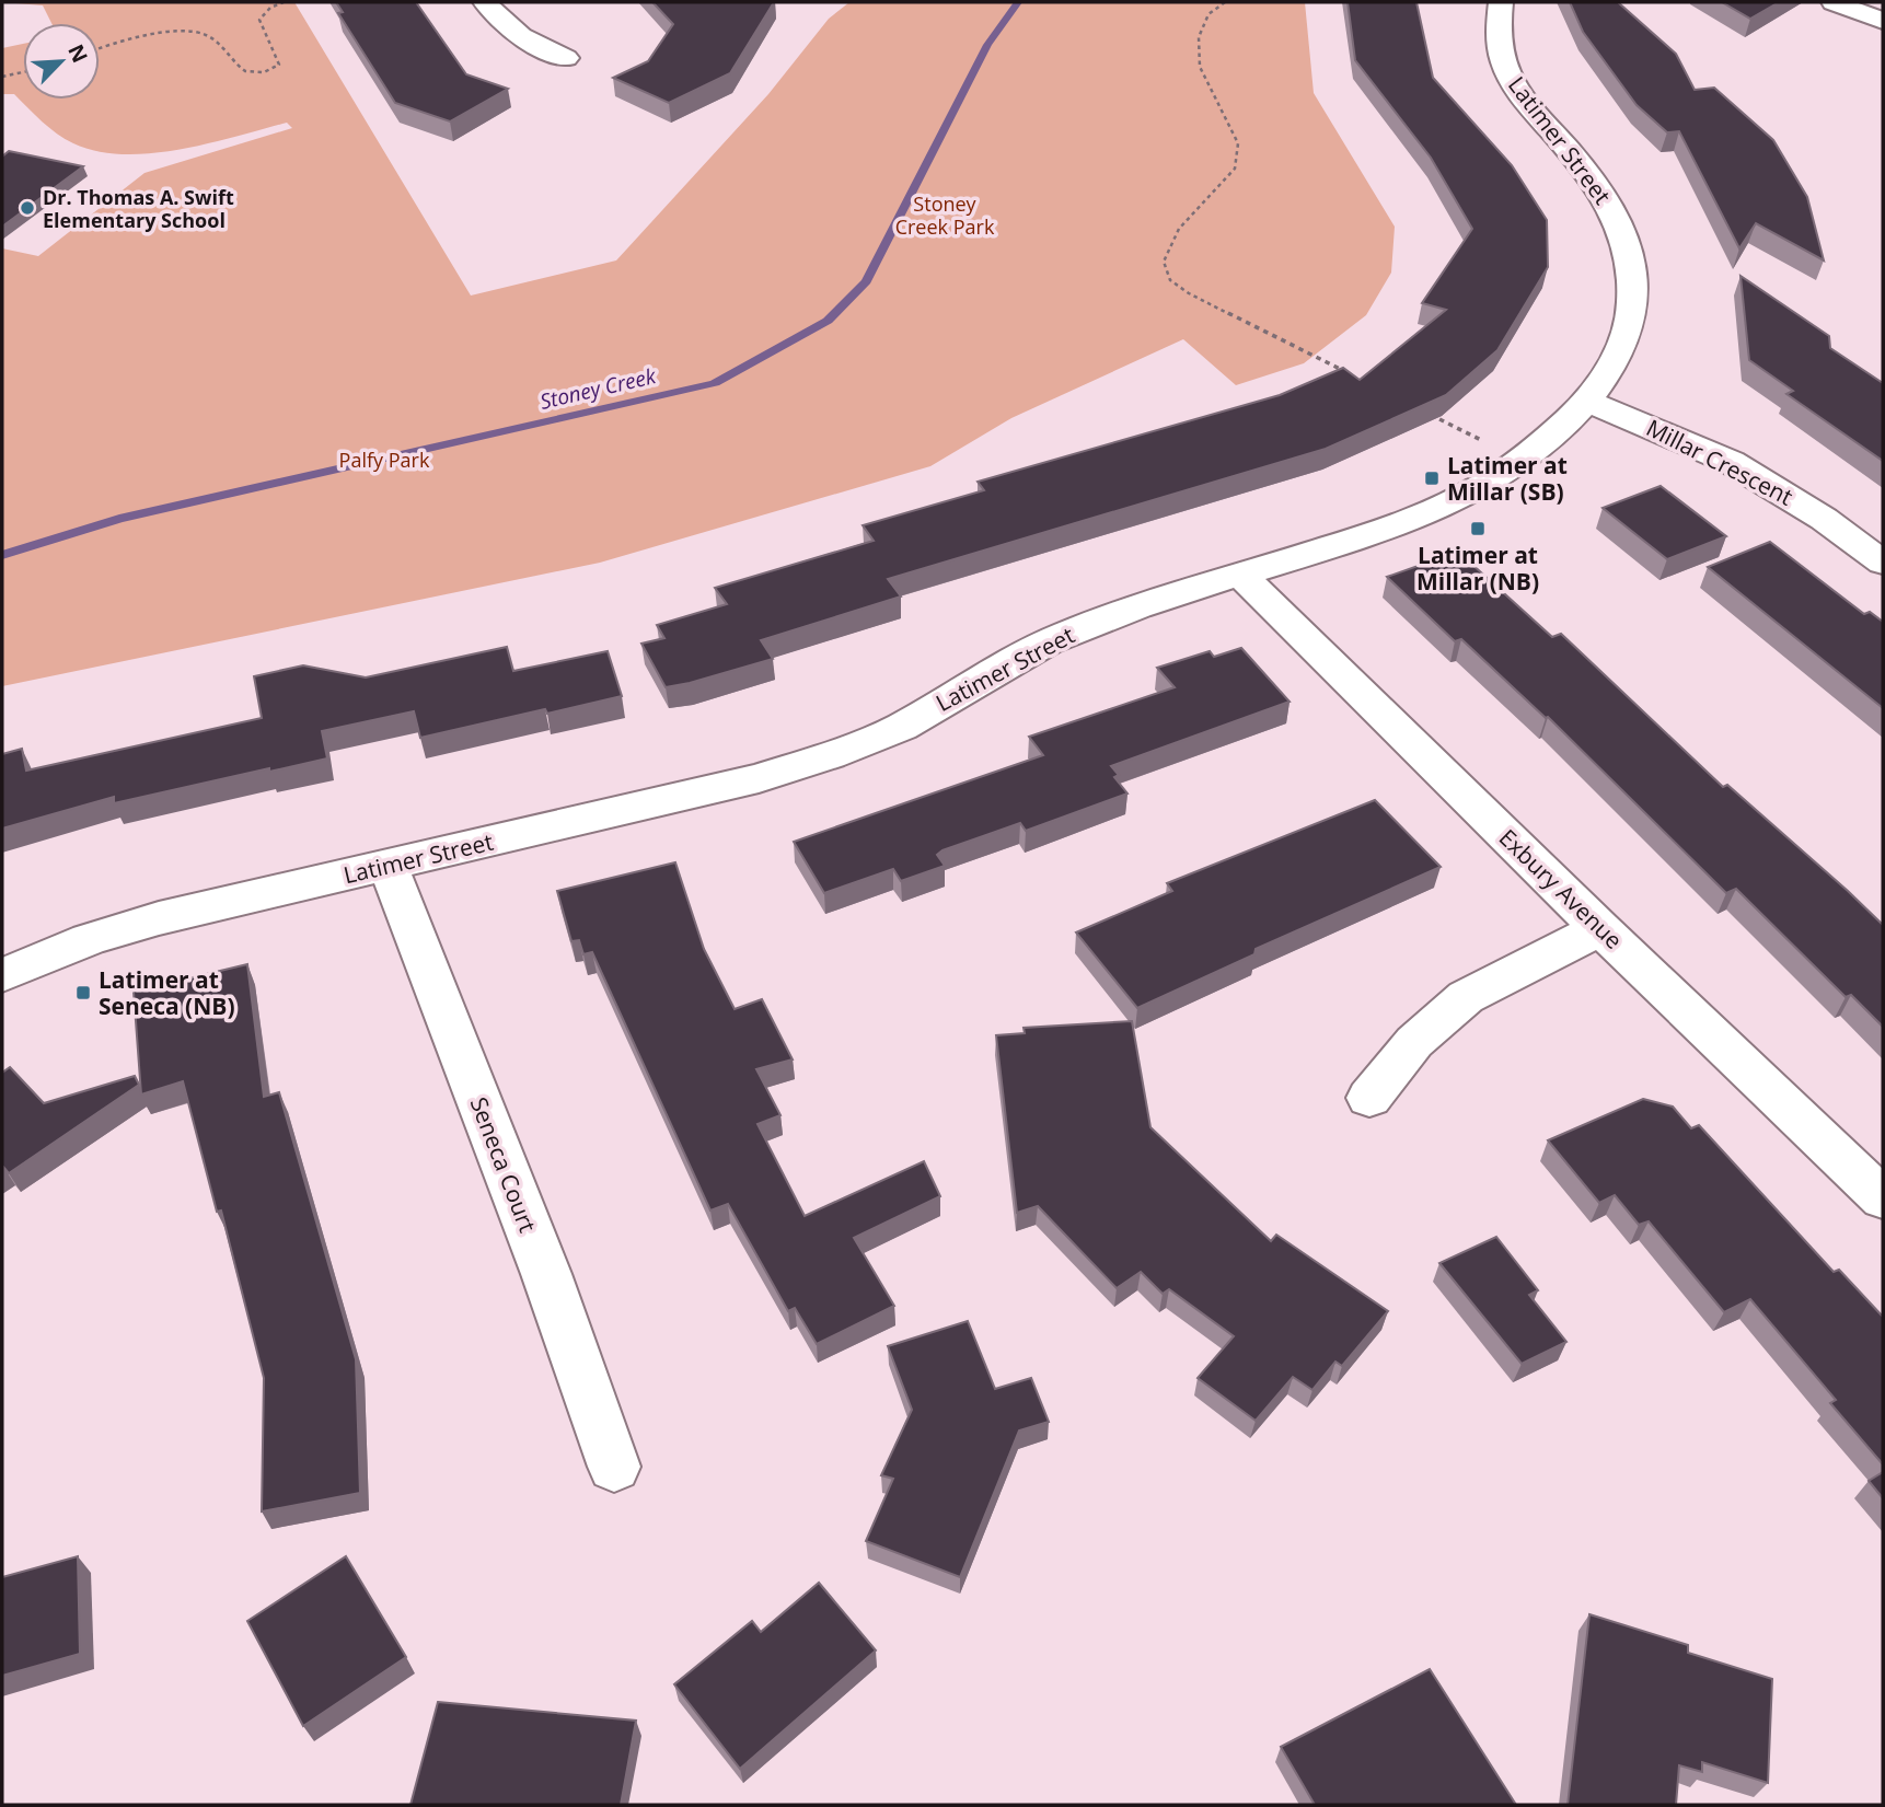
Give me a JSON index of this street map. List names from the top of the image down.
{
  "streets": {
    "street": [
      "Latimer Street",
      "Millar Crescent",
      "Exbury Avenue",
      "Seneca Court"
    ]
  },
  "crossings": [
    ["Latimer Street", "Millar Crescent"],
    ["Latimer Street", "Exbury Avenue"],
    ["Latimer Street", "Seneca Court"]
  ],
  "water": ["Stoney Creek"],
  "parks": ["Stoney Creek Park", "Palfy Park"],
  "places": {
    "other": ["Dr. Thomas A. Swift Elementary School"],
    "transit": ["Latimer at Millar (SB)", "Latimer at Millar (NB)", "Latimer at Seneca (NB)"]
  },
  "north": "top right"
}
